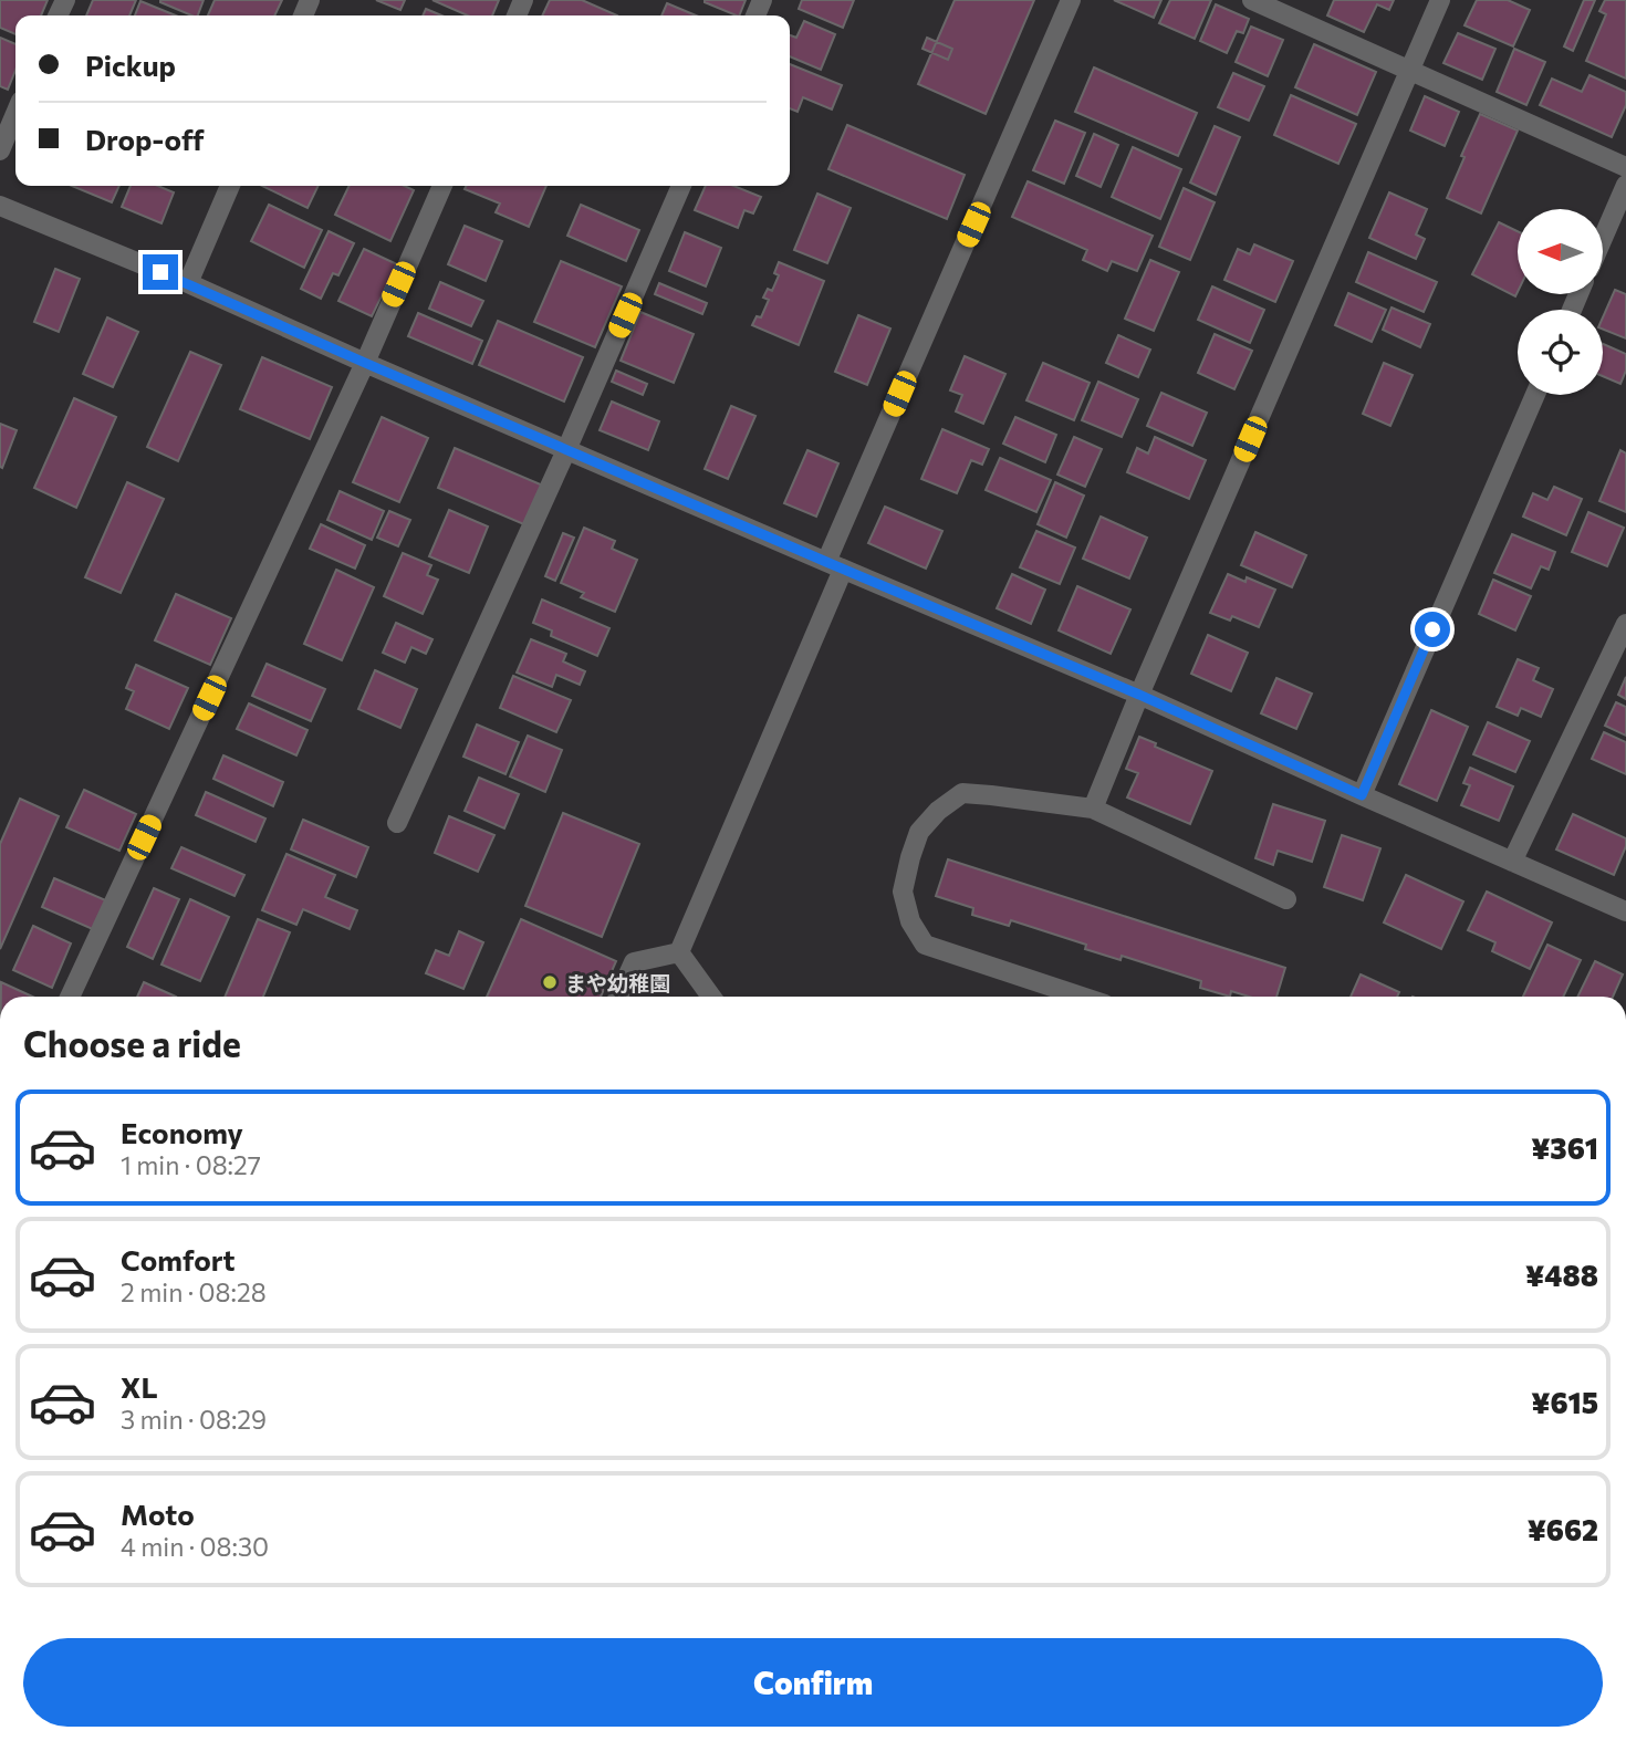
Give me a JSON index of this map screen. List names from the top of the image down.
{
  "places": ["まや幼稚園"],
  "north": "left",
  "page": {
    "banner": ["Pickup", "Drop-off"],
    "heading": "Choose a ride",
    "list": [
      {
        "name": "Economy",
        "note": "1 min · 08:27",
        "value": "¥361"
      },
      {
        "name": "Comfort",
        "note": "2 min · 08:28",
        "value": "¥488"
      },
      {
        "name": "XL",
        "note": "3 min · 08:29",
        "value": "¥615"
      },
      {
        "name": "Moto",
        "note": "4 min · 08:30",
        "value": "¥662"
      }
    ],
    "buttons": "Confirm"
  }
}
